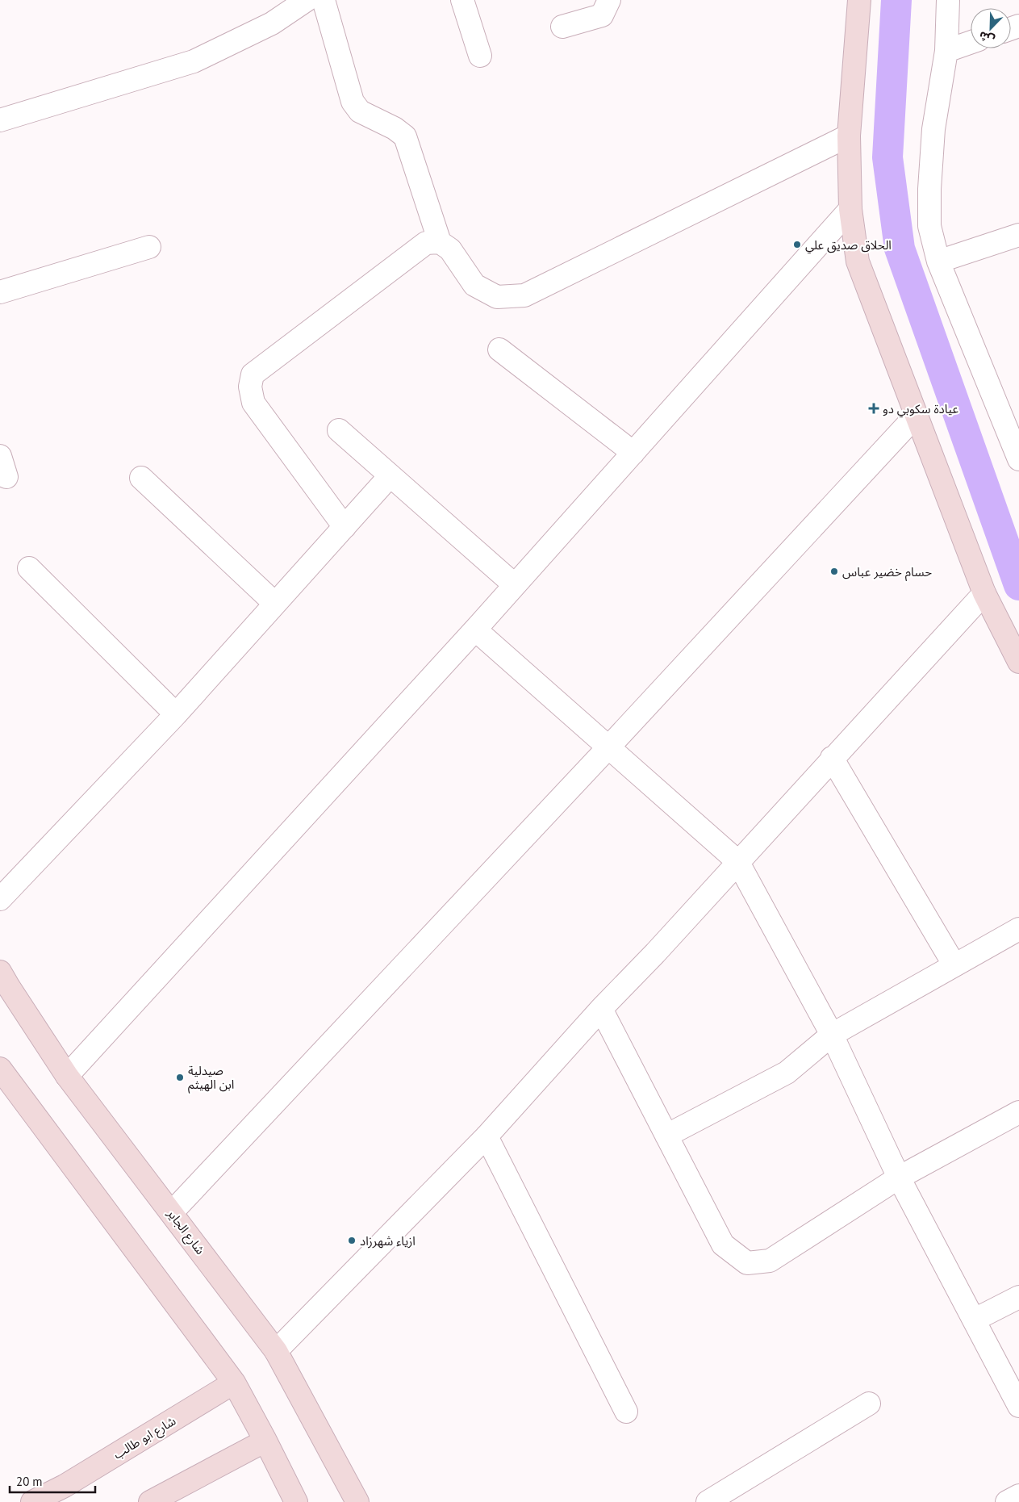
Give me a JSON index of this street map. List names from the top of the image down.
{
  "streets": {
    "street": ["شارع الجاير", "شارع ابو طالب"]
  },
  "places": {
    "other": [
      "الحلاق صديق علي",
      "حسام خضير عباس",
      "صيدلية ابن الهيثم",
      "ازياء شهرزاد"
    ],
    "health": ["عيادة سكوبي دو"]
  },
  "scale_bar": "20 m",
  "north": "bottom left"
}
